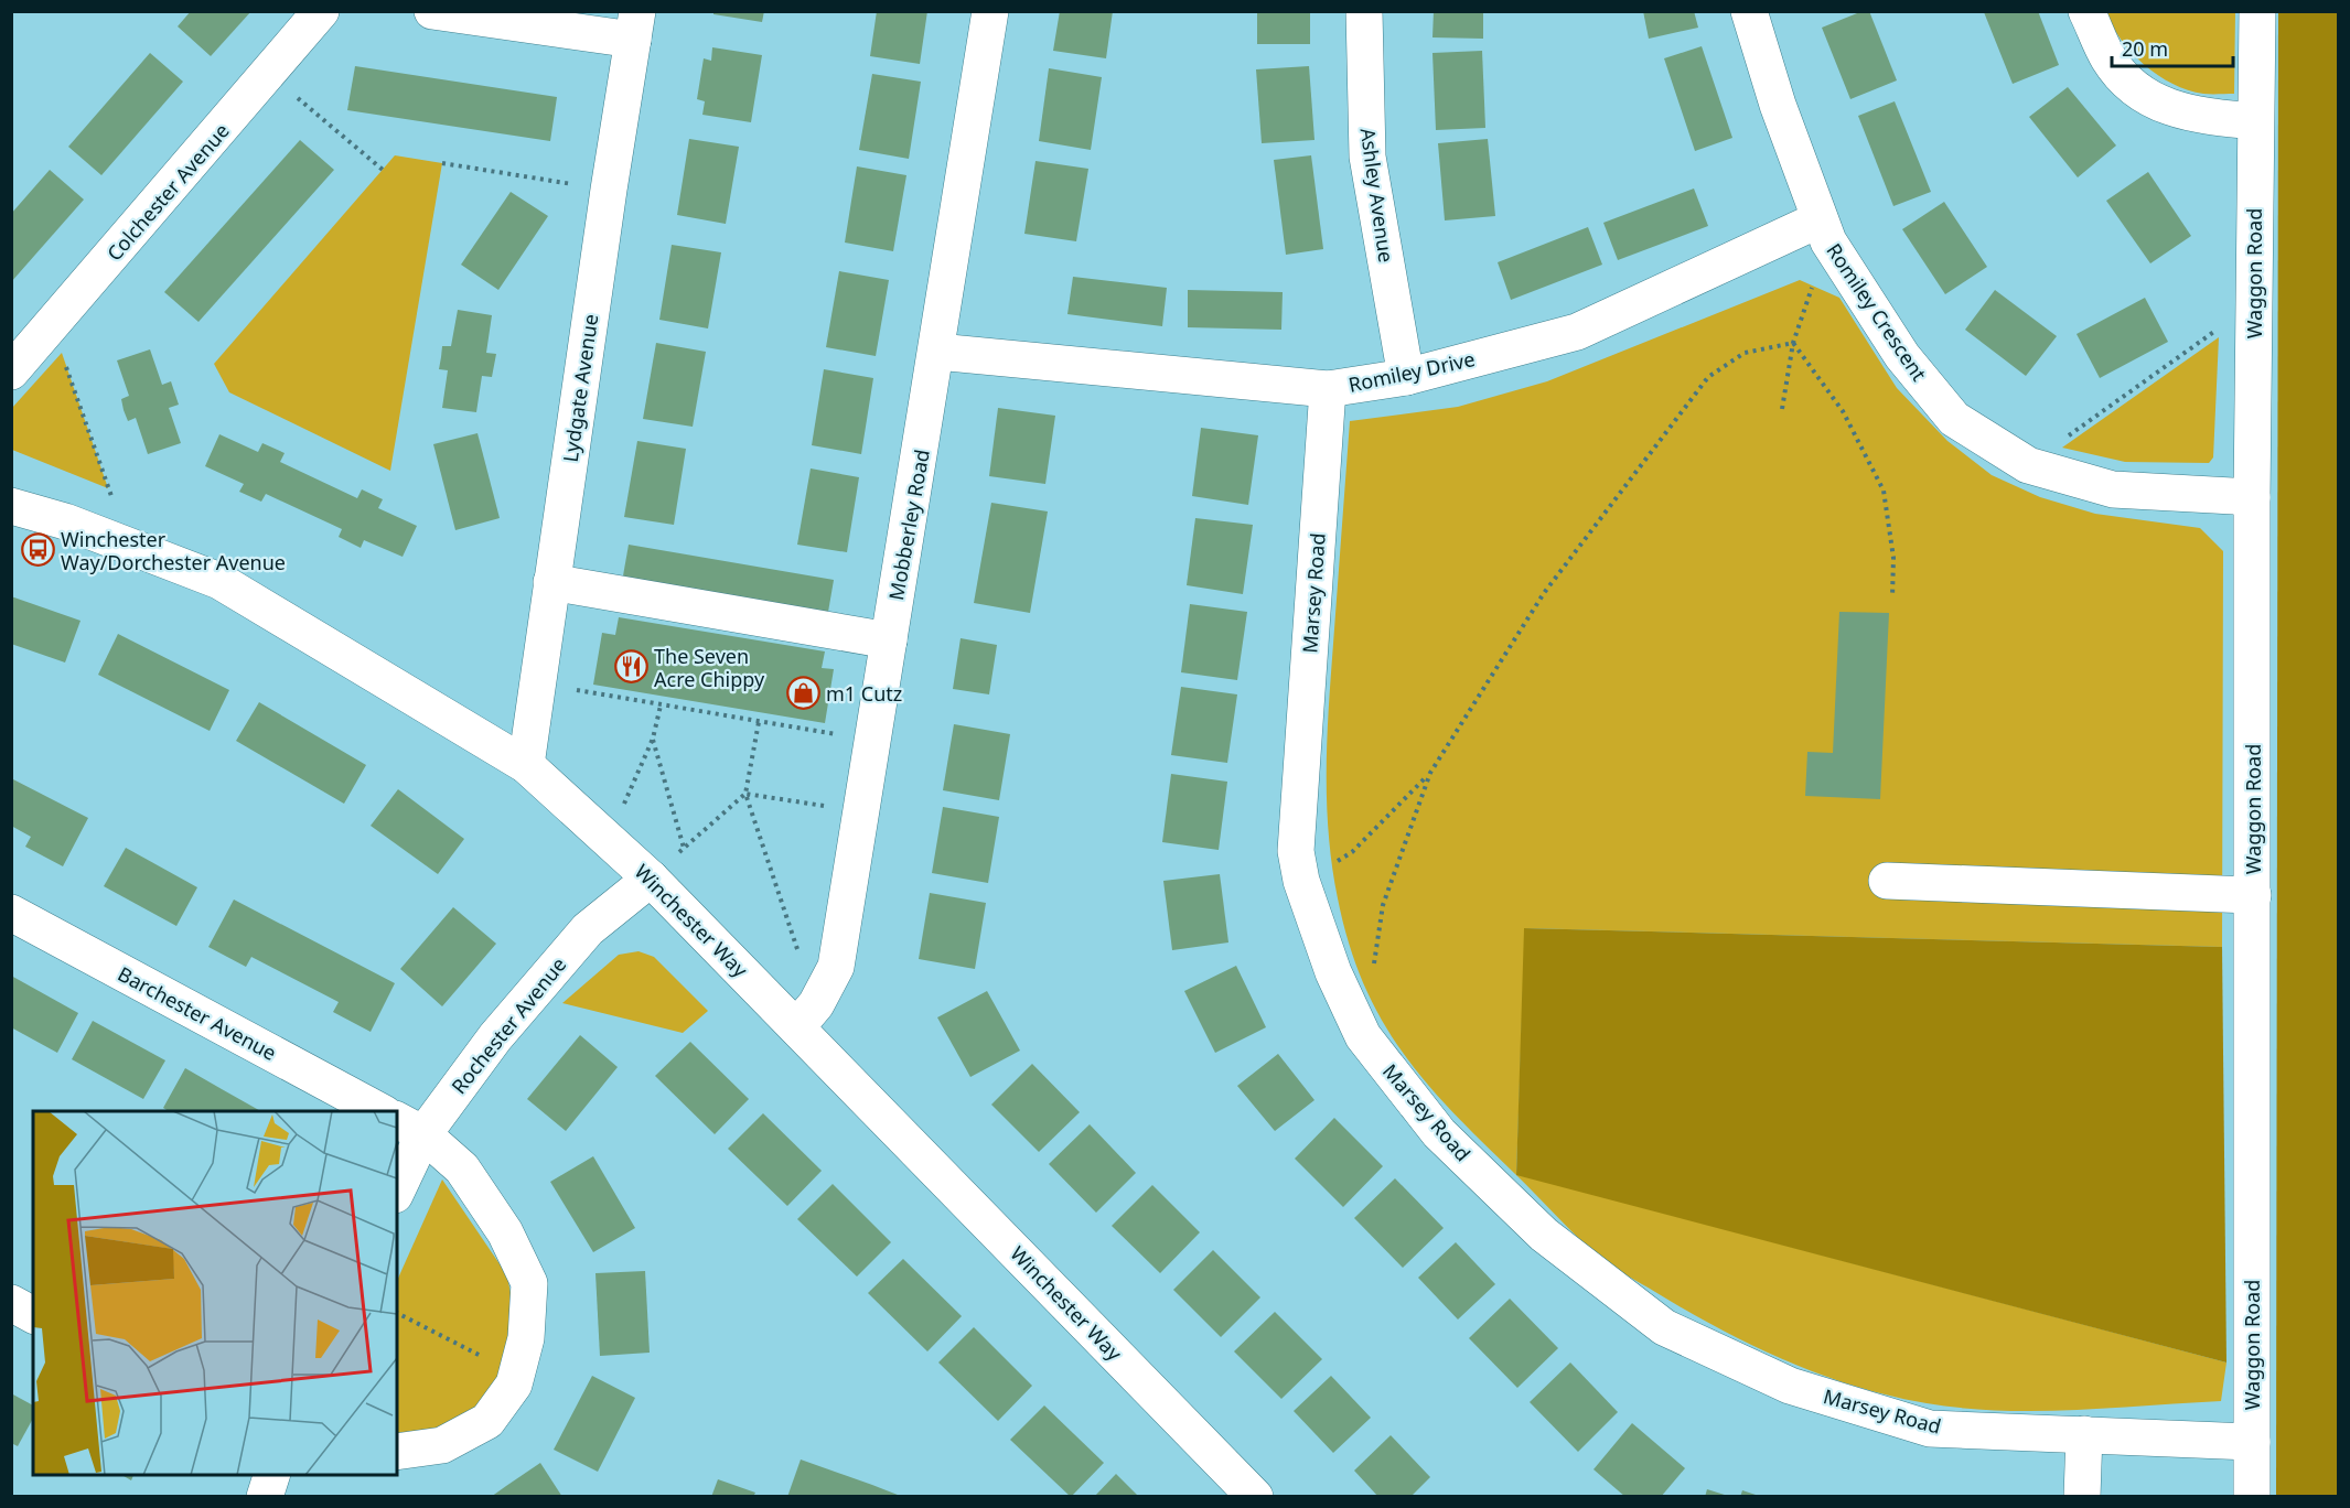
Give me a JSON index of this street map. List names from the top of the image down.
{
  "streets": {
    "street": [
      "Colchester Avenue",
      "Ashley Avenue",
      "Waggon Road",
      "Romiley Crescent",
      "Romiley Drive",
      "Lydgate Avenue",
      "Mobberley Road",
      "Marsey Road",
      "Winchester Way",
      "Barchester Avenue",
      "Rochester Avenue"
    ]
  },
  "crossings": [
    ["Ashley Avenue", "Romiley Drive"],
    ["Waggon Road", "Romiley Crescent"],
    ["Waggon Road", "Marsey Road"],
    ["Romiley Crescent", "Romiley Drive"],
    ["Romiley Drive", "Mobberley Road"],
    ["Romiley Drive", "Marsey Road"],
    ["Lydgate Avenue", "Winchester Way"],
    ["Mobberley Road", "Winchester Way"],
    ["Winchester Way", "Rochester Avenue"]
  ],
  "places": {
    "bus stop": ["Winchester Way/Dorchester Avenue"],
    "restaurant": ["The Seven Acre Chippy"],
    "shop": ["m1 Cutz"]
  },
  "scale_bar": "20 m"
}
